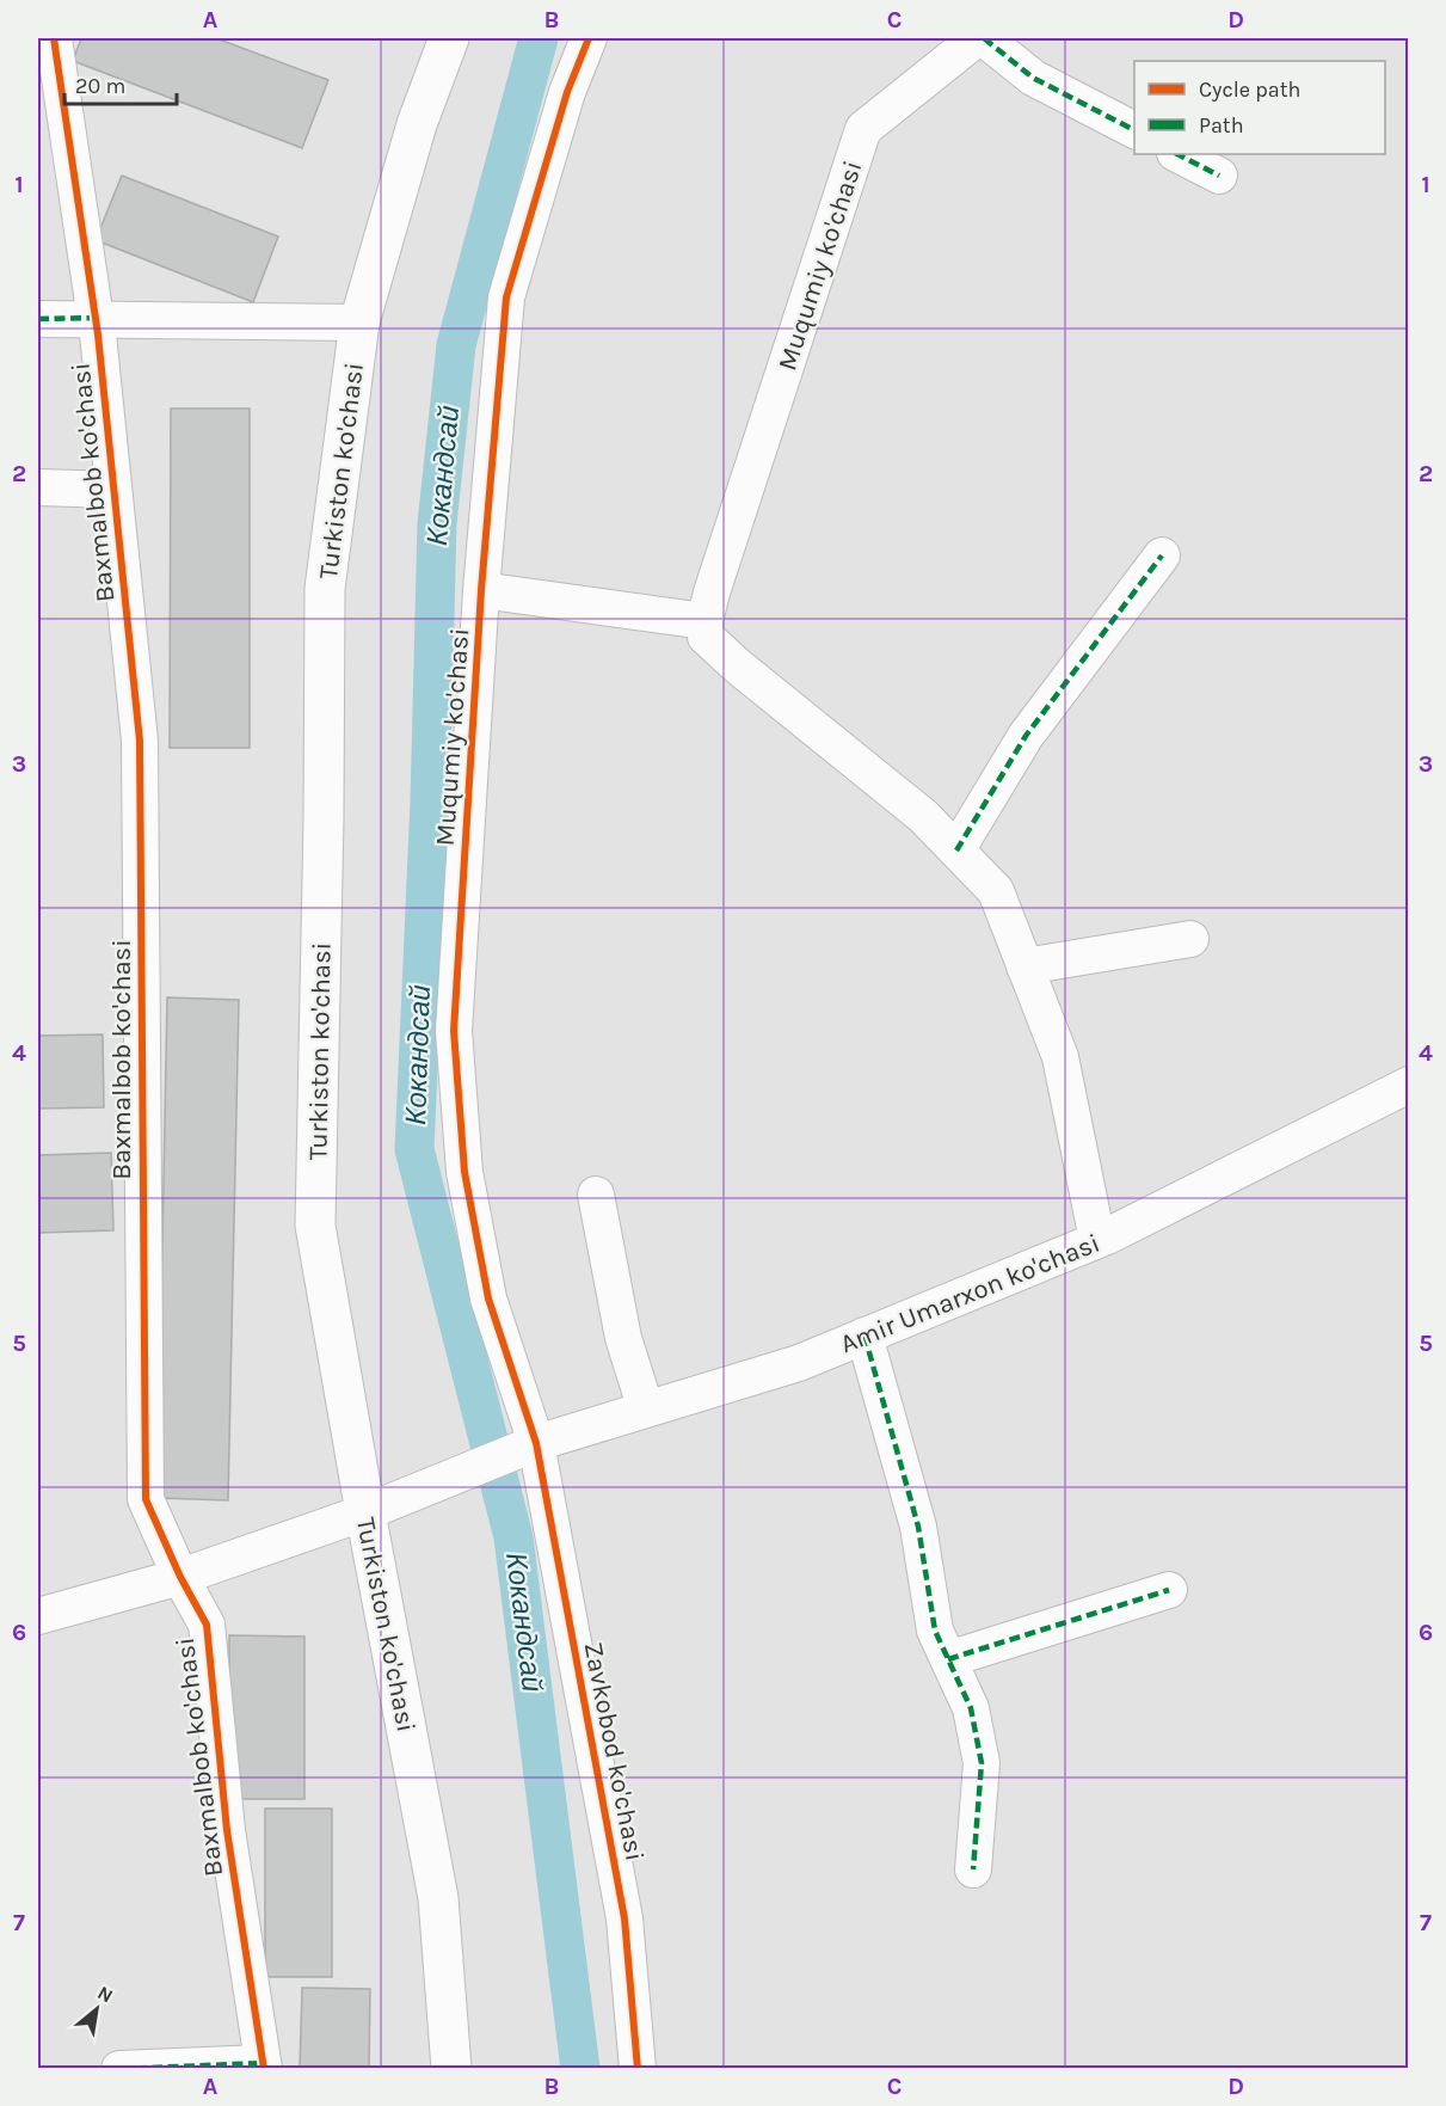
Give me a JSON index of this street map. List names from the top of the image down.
{
  "streets": {
    "main road": ["Turkiston ko'chasi"],
    "street": [
      "Muqumiy ko'chasi",
      "Baxmalbob ko'chasi",
      "Amir Umarxon ko'chasi",
      "Zavkobod ko'chasi"
    ]
  },
  "crossings": [
    ["Muqumiy ko'chasi", "Amir Umarxon ko'chasi"],
    ["Muqumiy ko'chasi", "Zavkobod ko'chasi"],
    ["Turkiston ko'chasi", "Amir Umarxon ko'chasi"],
    ["Amir Umarxon ko'chasi", "Zavkobod ko'chasi"]
  ],
  "water": ["Кокандсай"],
  "legend": ["Cycle path", "Path"],
  "scale_bar": "20 m",
  "north": "top right",
  "grid": {
    "columns": [
      "A",
      "B",
      "C",
      "D"
    ],
    "rows": [
      "1",
      "2",
      "3",
      "4",
      "5",
      "6",
      "7"
    ]
  }
}
